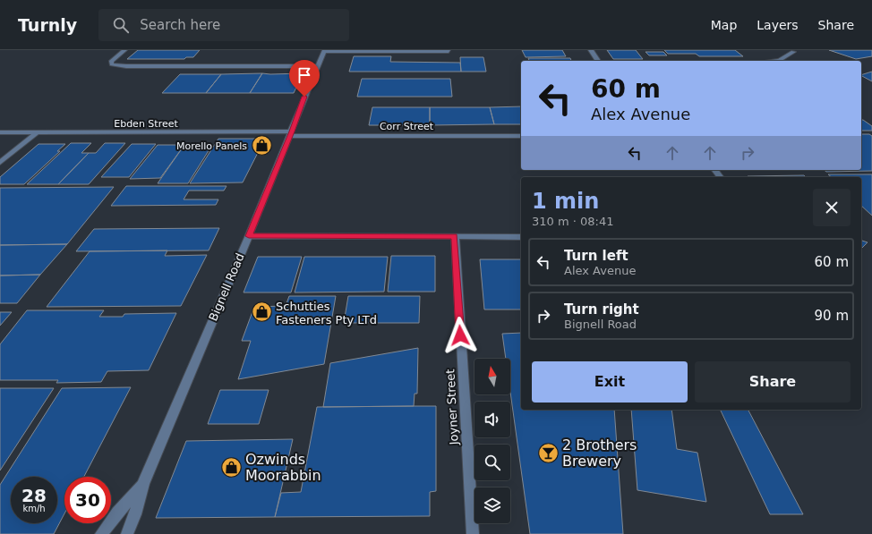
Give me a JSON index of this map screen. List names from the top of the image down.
{
  "streets": {
    "street": [
      "Ebden Street",
      "Corr Street",
      "Bignell Road",
      "Joyner Street"
    ]
  },
  "crossings": [
    ["Ebden Street", "Corr Street"],
    ["Ebden Street", "Bignell Road"],
    ["Corr Street", "Bignell Road"]
  ],
  "places": {
    "shop": ["Morello Panels", "Schutties Fasteners Pty LTd", "Ozwinds Moorabbin"],
    "bar": ["2 Brothers Brewery"]
  },
  "north": "top",
  "page": {
    "header": "Turnly",
    "search": "Search here",
    "nav": ["Map", "Layers", "Share"],
    "turn": ["60 m", "Alex Avenue"],
    "heading": ["1 min", "310 m · 08:41"],
    "list": [
      {
        "name": "Turn left",
        "note": "Alex Avenue",
        "value": "60 m"
      },
      {
        "name": "Turn right",
        "note": "Bignell Road",
        "value": "90 m"
      }
    ],
    "buttons": ["Exit", "Share"],
    "speed": "28 km/h",
    "limit": "30"
  }
}
